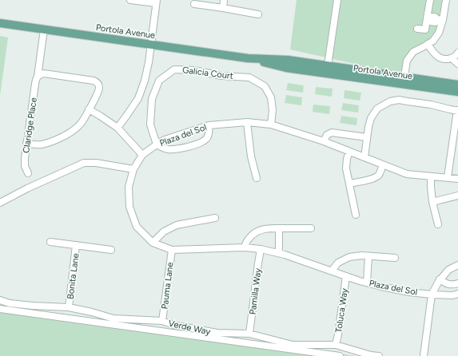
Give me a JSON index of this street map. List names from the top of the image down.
{
  "streets": {
    "main road": ["Portola Avenue"],
    "street": [
      "Galicia Court",
      "Claridge Place",
      "Plaza del Sol",
      "Bonita Lane",
      "Pauma Lane",
      "Pamilla Way",
      "Toluca Way",
      "Verde Way"
    ]
  },
  "crossings": [
    ["Portola Avenue", "Claridge Place"],
    ["Galicia Court", "Plaza del Sol"],
    ["Plaza del Sol", "Pauma Lane"],
    ["Plaza del Sol", "Pamilla Way"],
    ["Plaza del Sol", "Toluca Way"],
    ["Bonita Lane", "Verde Way"],
    ["Pauma Lane", "Verde Way"],
    ["Pamilla Way", "Verde Way"],
    ["Toluca Way", "Verde Way"]
  ]
}
